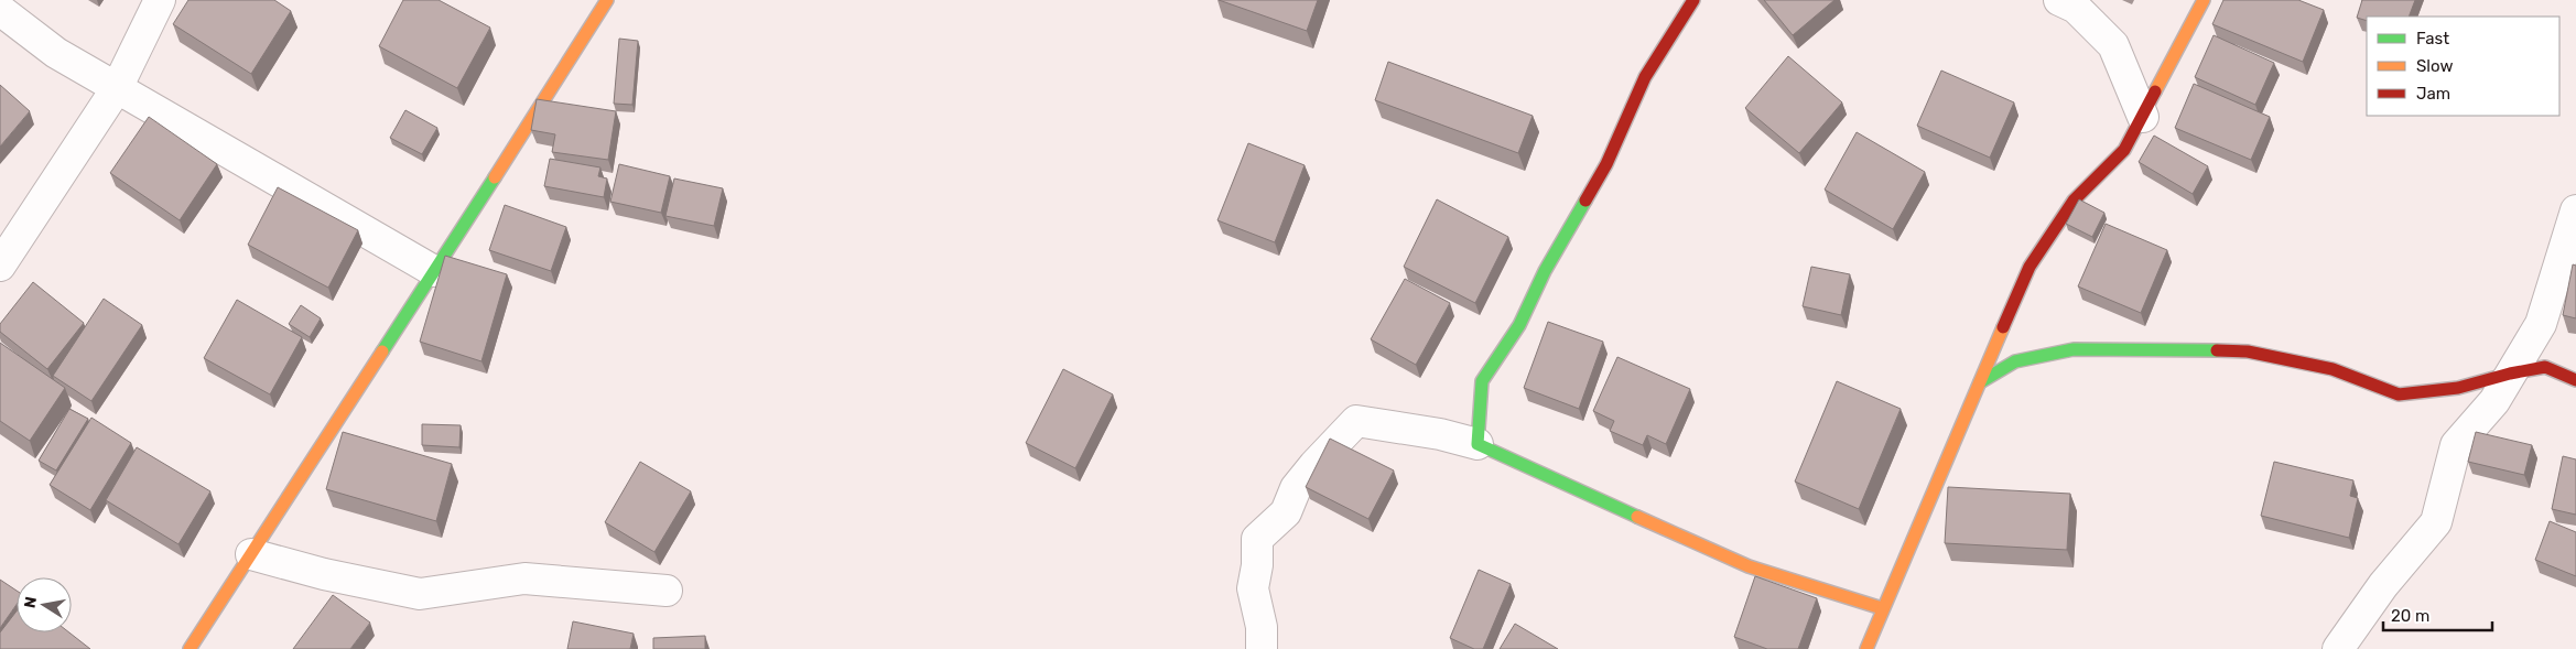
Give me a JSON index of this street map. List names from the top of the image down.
{
  "legend": ["Fast", "Slow", "Jam"],
  "scale_bar": "20 m",
  "north": "left"
}
